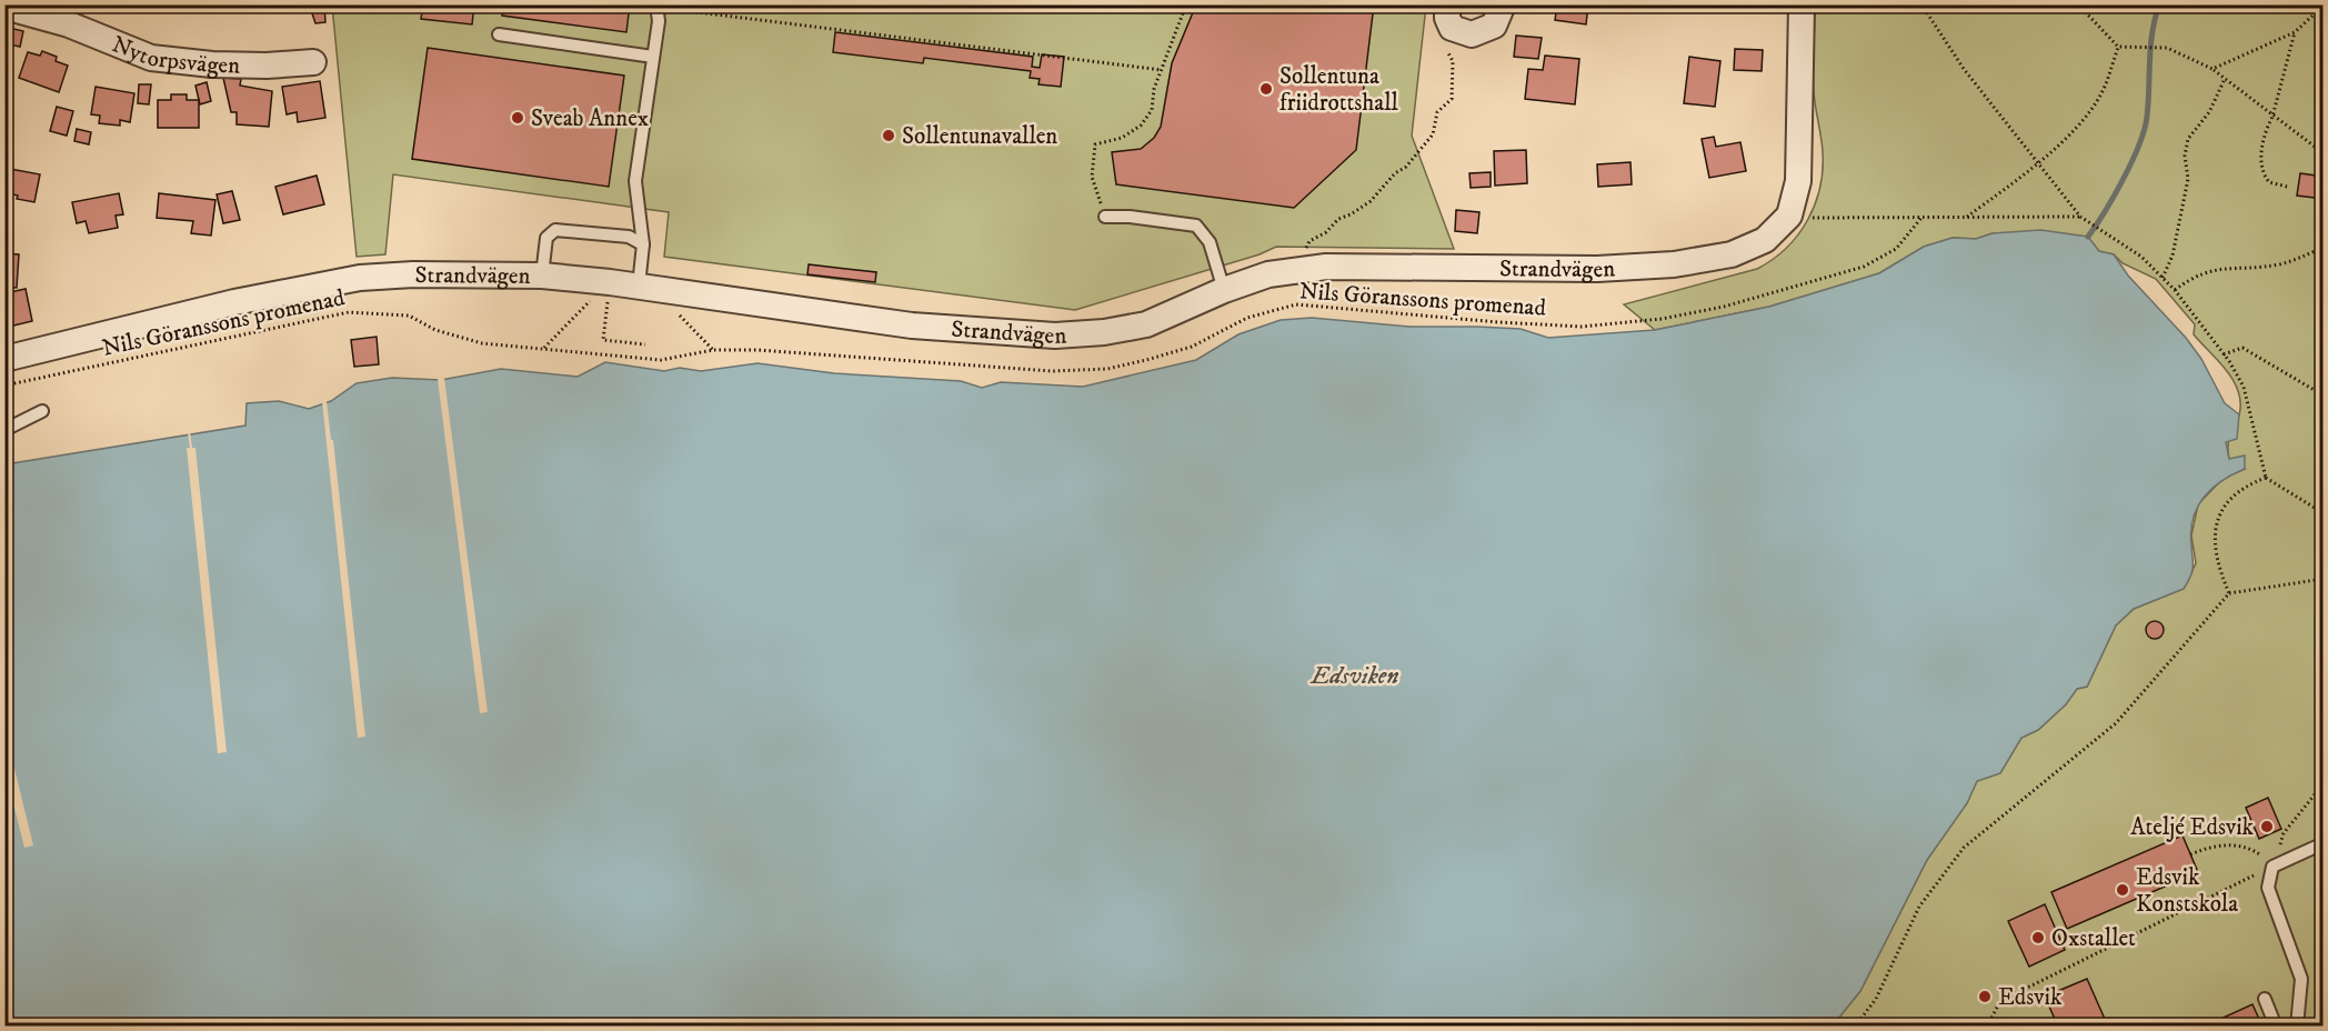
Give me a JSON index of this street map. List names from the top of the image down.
{
  "streets": {
    "street": ["Nytorpsvägen", "Strandvägen"],
    "path": ["Nils Göranssons promenad"]
  },
  "water": ["Edsviken"],
  "places": [
    "Sollentuna friidrottshall",
    "Sveab Annex",
    "Sollentunavallen",
    "Ateljé Edsvik",
    "Edsvik Konstskola",
    "Oxstallet",
    "Edsvik"
  ]
}
